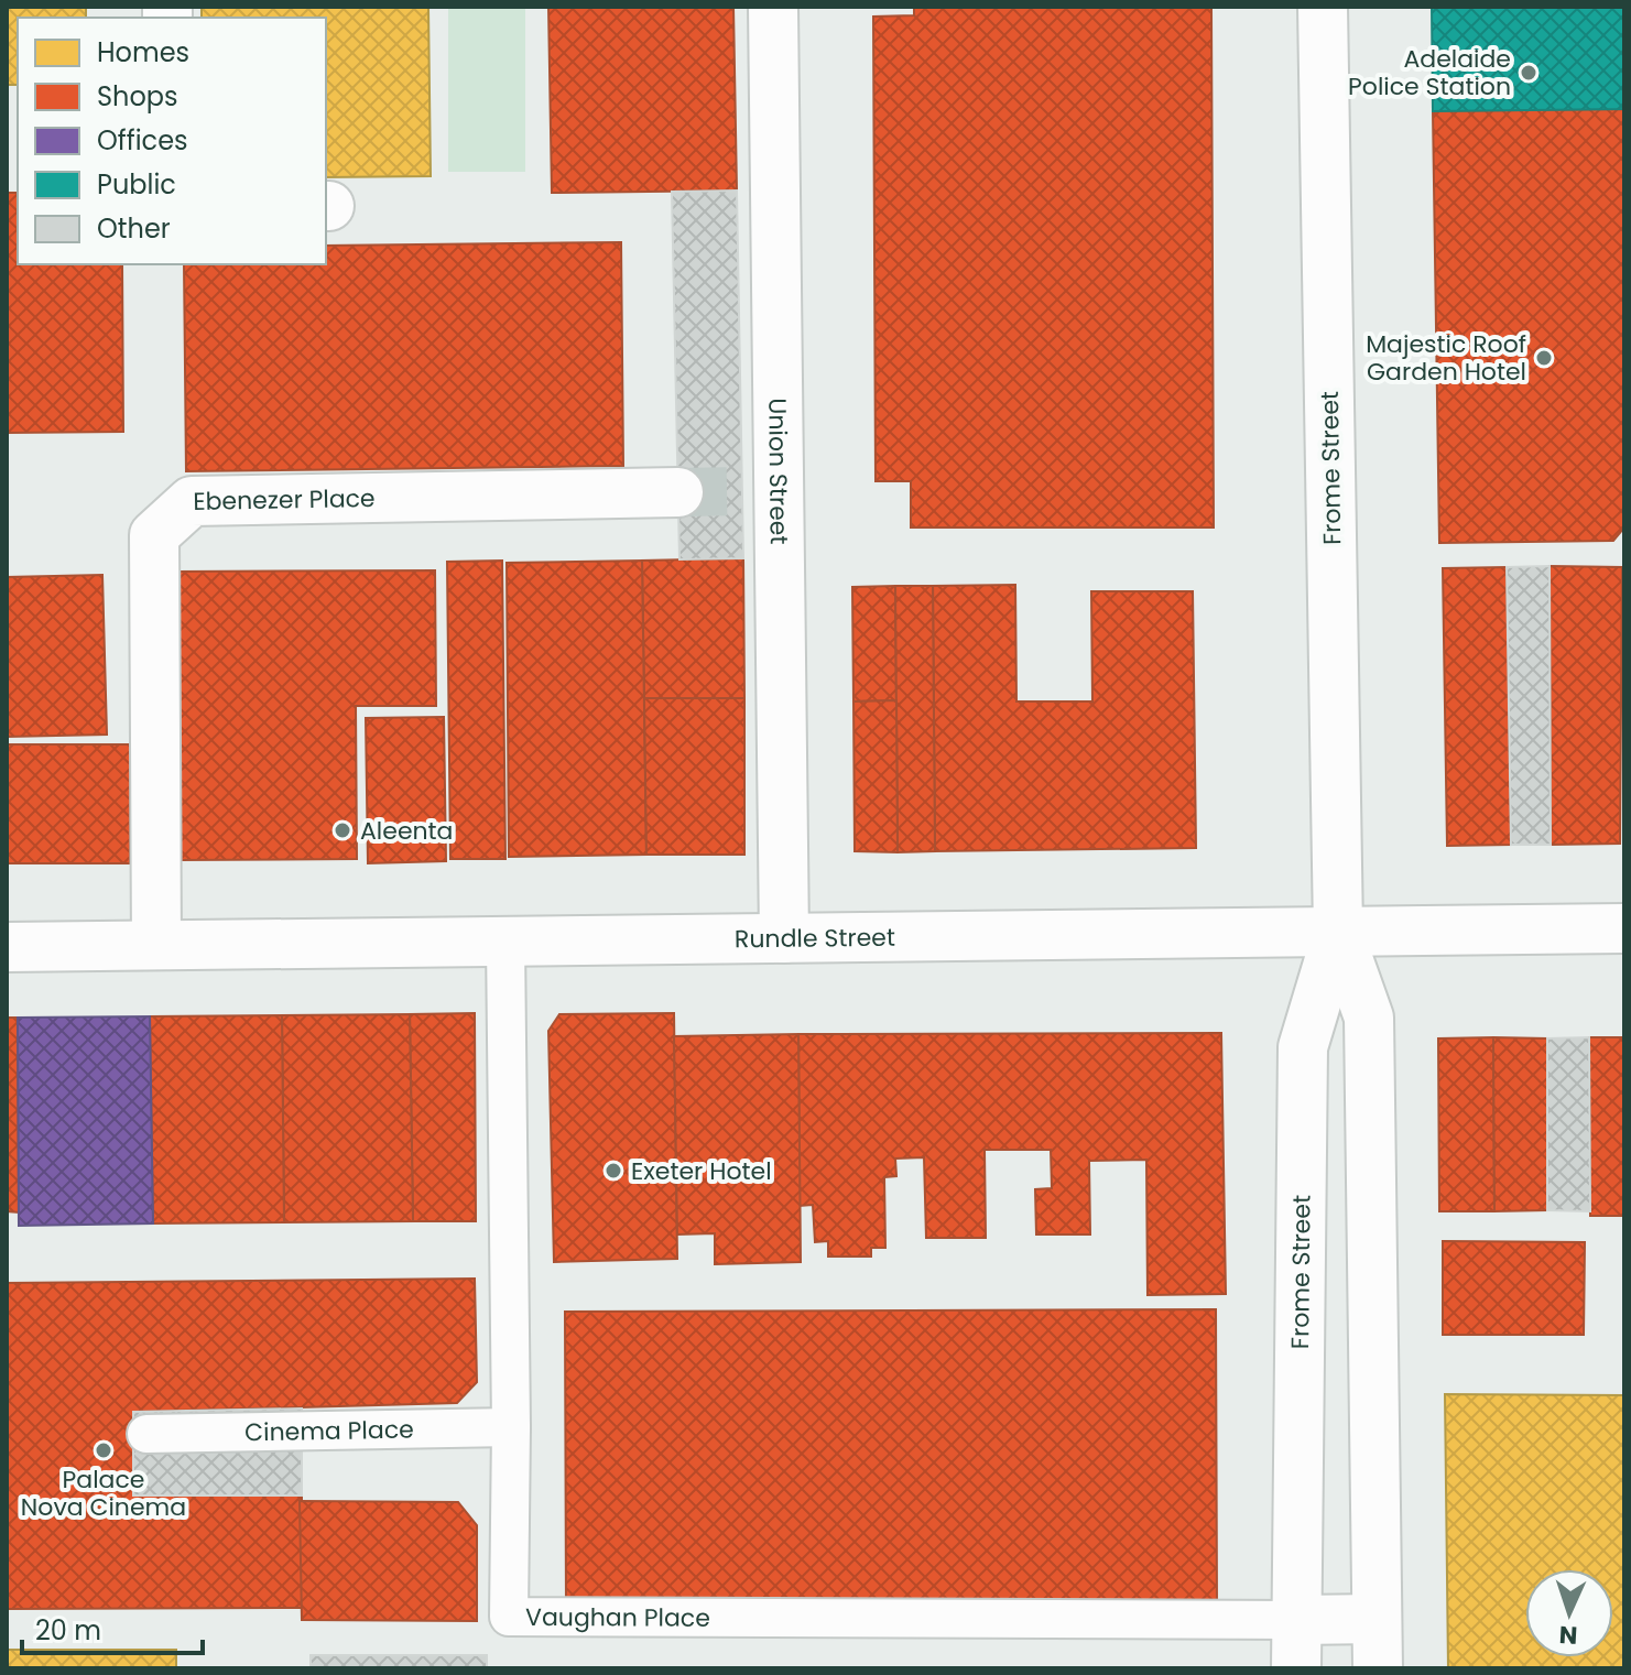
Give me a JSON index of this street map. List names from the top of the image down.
{
  "streets": {
    "street": [
      "Frome Street",
      "Union Street",
      "Ebenezer Place",
      "Rundle Street",
      "Cinema Place",
      "Vaughan Place"
    ]
  },
  "crossings": [
    ["Frome Street", "Rundle Street"],
    ["Frome Street", "Vaughan Place"],
    ["Union Street", "Rundle Street"],
    ["Ebenezer Place", "Rundle Street"],
    ["Rundle Street", "Vaughan Place"],
    ["Cinema Place", "Vaughan Place"]
  ],
  "places": [
    "Adelaide Police Station",
    "Majestic Roof Garden Hotel",
    "Aleenta",
    "Exeter Hotel",
    "Palace Nova Cinema"
  ],
  "legend": [
    "Homes",
    "Shops",
    "Offices",
    "Public",
    "Other"
  ],
  "scale_bar": "20 m",
  "north": "bottom"
}
